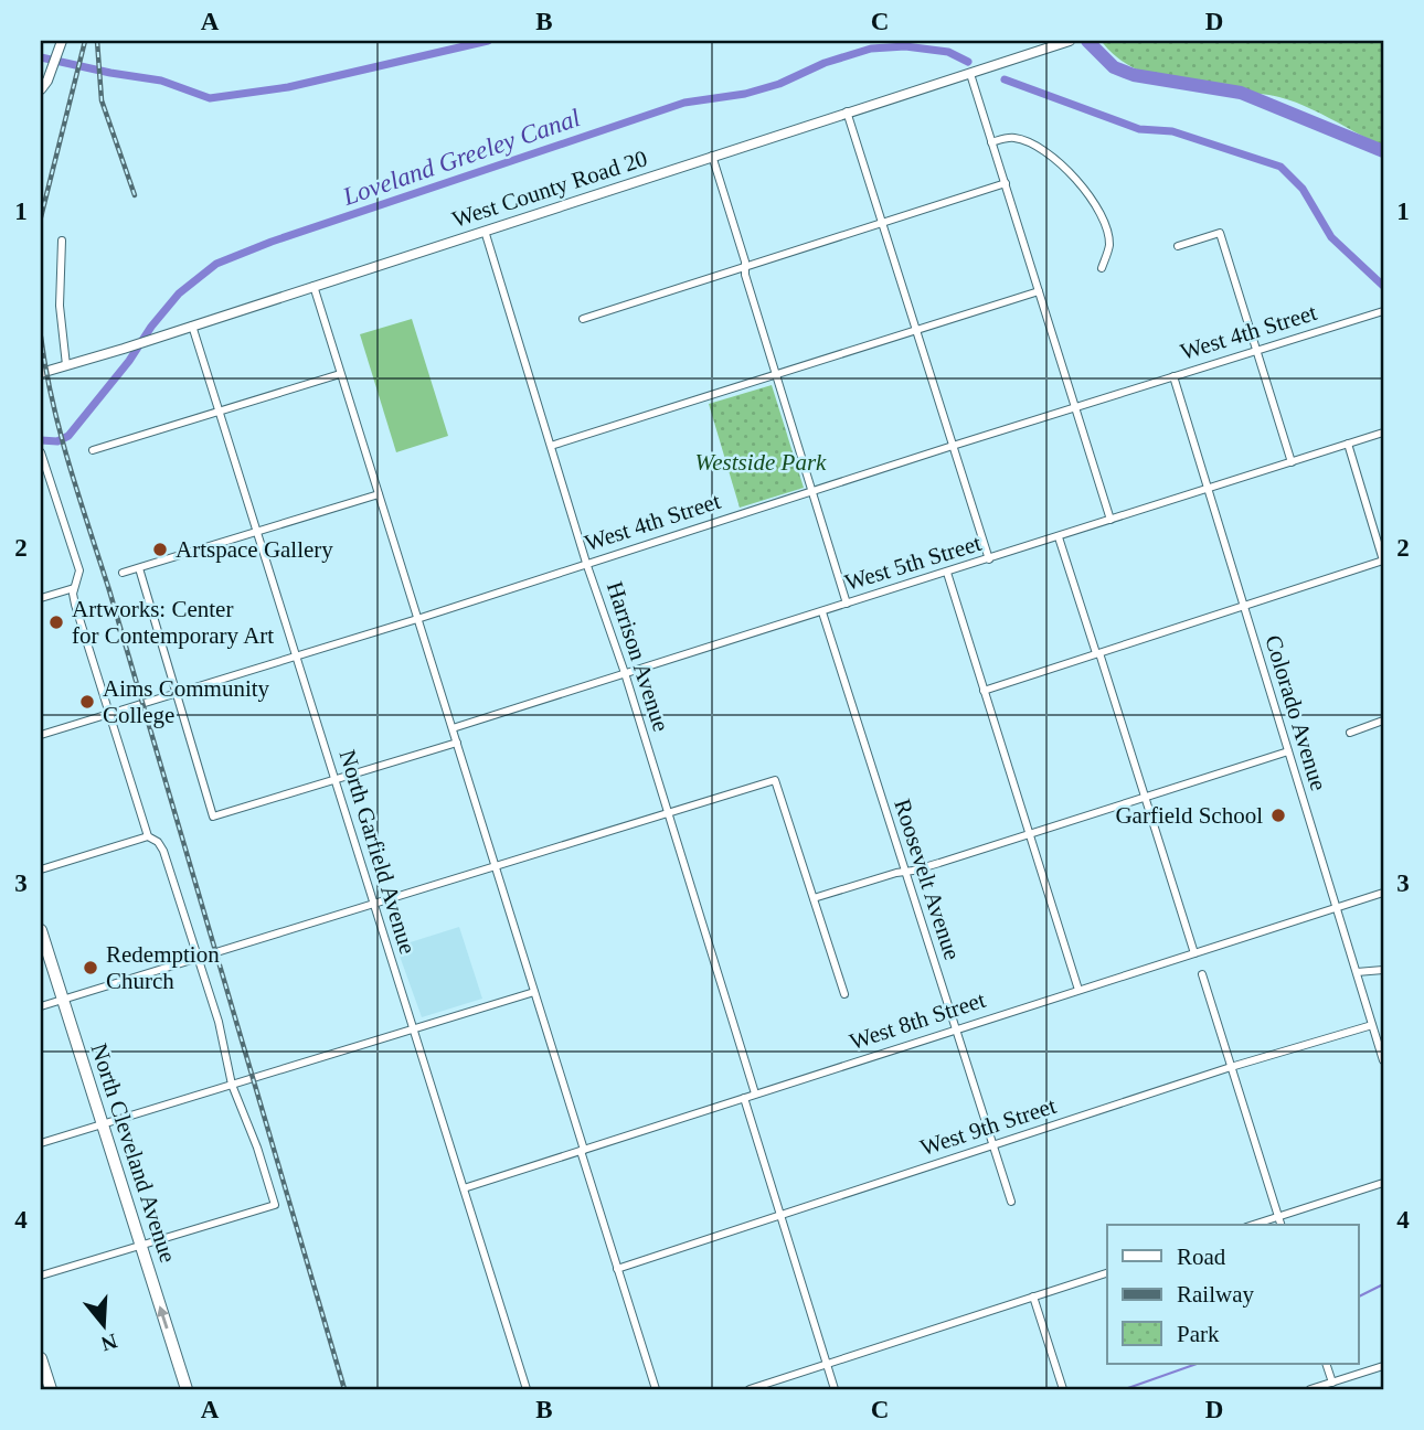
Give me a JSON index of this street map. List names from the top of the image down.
{
  "streets": {
    "highway": ["North Cleveland Avenue"],
    "main road": ["West County Road 20"],
    "street": [
      "West 4th Street",
      "West 5th Street",
      "Harrison Avenue",
      "Colorado Avenue",
      "North Garfield Avenue",
      "Roosevelt Avenue",
      "West 8th Street",
      "West 9th Street"
    ]
  },
  "crossings": [
    ["West County Road 20", "Harrison Avenue"],
    ["West County Road 20", "North Garfield Avenue"],
    ["West 4th Street", "Harrison Avenue"],
    ["West 4th Street", "Colorado Avenue"],
    ["West 4th Street", "North Garfield Avenue"],
    ["West 5th Street", "Harrison Avenue"],
    ["West 5th Street", "Colorado Avenue"],
    ["West 5th Street", "Roosevelt Avenue"],
    ["Harrison Avenue", "West 8th Street"],
    ["Colorado Avenue", "West 8th Street"],
    ["Colorado Avenue", "West 9th Street"],
    ["North Garfield Avenue", "West 8th Street"],
    ["Roosevelt Avenue", "West 8th Street"],
    ["Roosevelt Avenue", "West 9th Street"]
  ],
  "water": ["Loveland Greeley Canal"],
  "parks": ["Westside Park"],
  "places": [
    "Artspace Gallery",
    "Artworks: Center for Contemporary Art",
    "Aims Community College",
    "Garfield School",
    "Redemption Church"
  ],
  "legend": ["Road", "Railway", "Park"],
  "north": "bottom",
  "grid": {
    "columns": [
      "A",
      "B",
      "C",
      "D"
    ],
    "rows": [
      "1",
      "2",
      "3",
      "4"
    ]
  }
}
